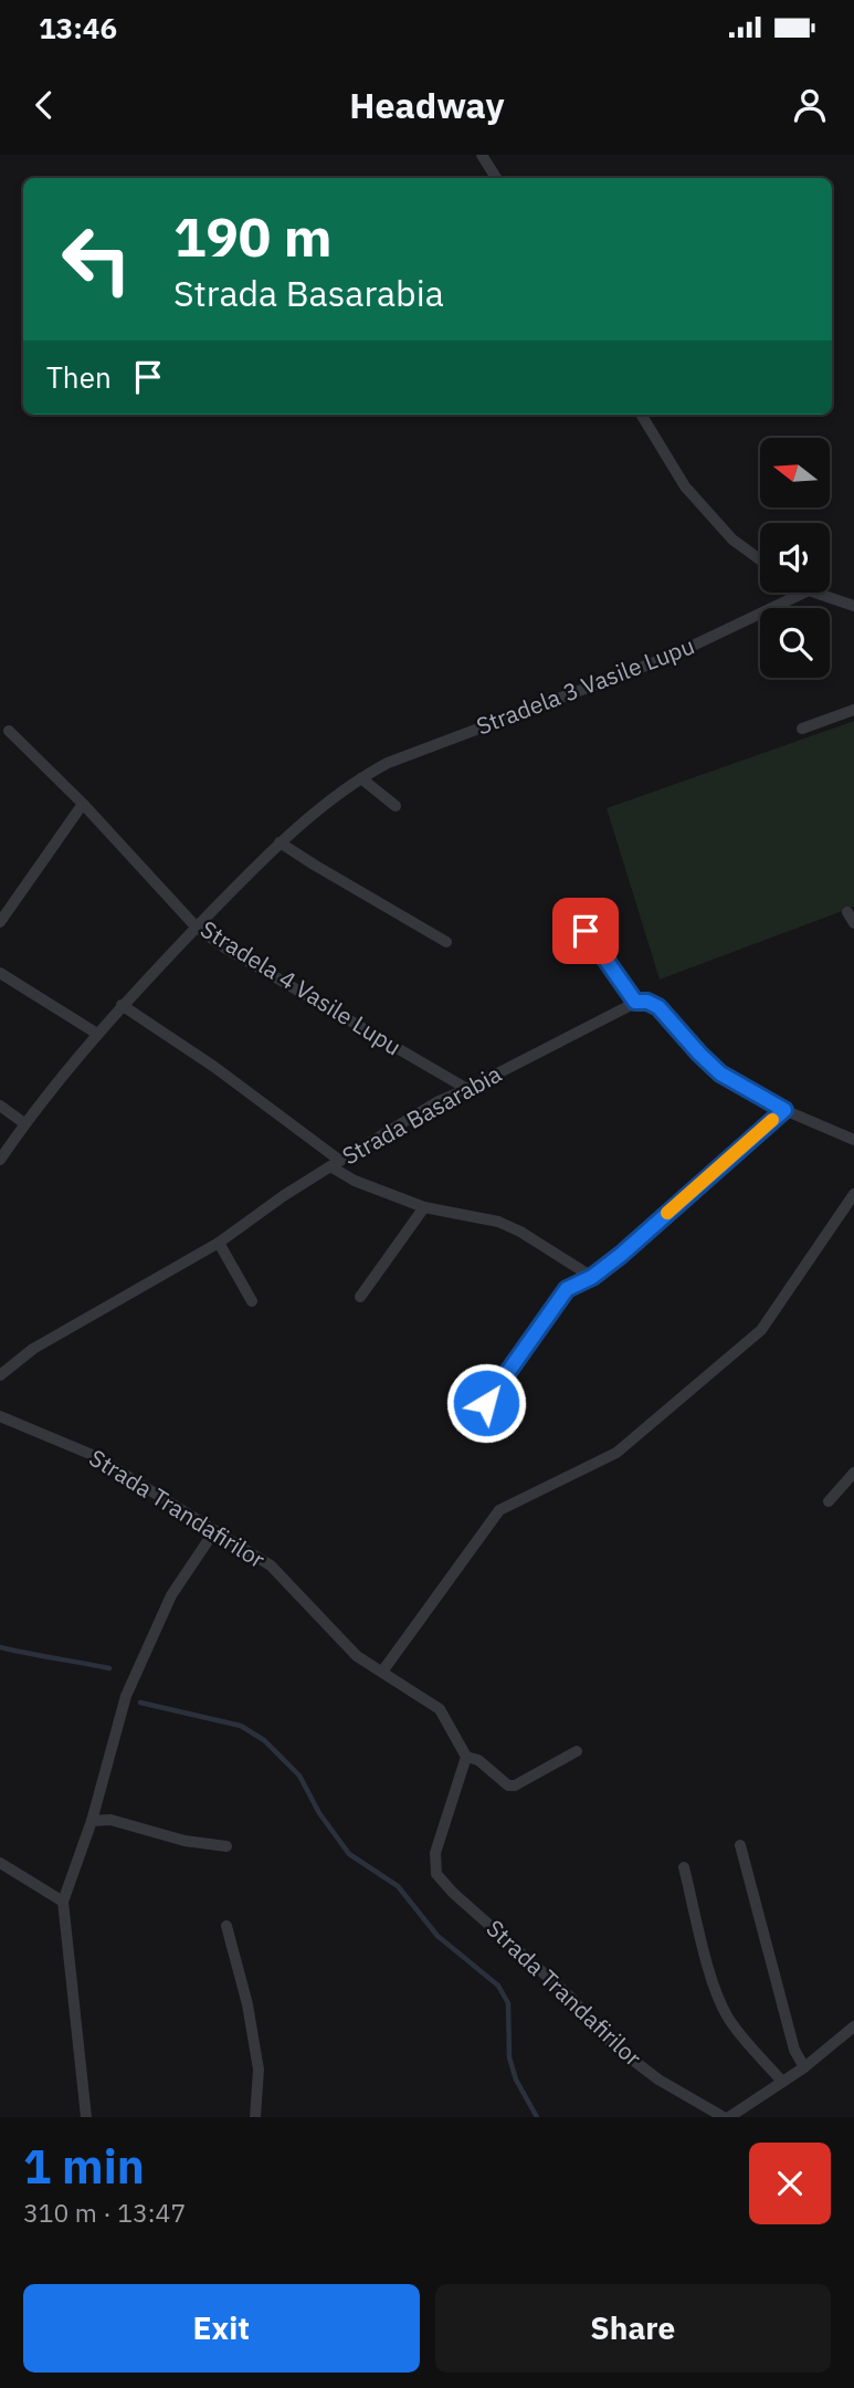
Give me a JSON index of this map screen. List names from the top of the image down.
{
  "streets": {
    "street": [
      "Stradela 3 Vasile Lupu",
      "Stradela 4 Vasile Lupu",
      "Strada Basarabia",
      "Strada Trandafirilor"
    ]
  },
  "crossings": [
    ["Stradela 3 Vasile Lupu", "Stradela 4 Vasile Lupu"],
    ["Stradela 4 Vasile Lupu", "Strada Basarabia"]
  ],
  "north": "left",
  "page": {
    "status": "13:46",
    "header": "Headway",
    "turn": ["190 m", "Strada Basarabia"],
    "then": "Then",
    "heading": ["1 min", "310 m · 13:47"],
    "buttons": ["Exit", "Share"]
  }
}
